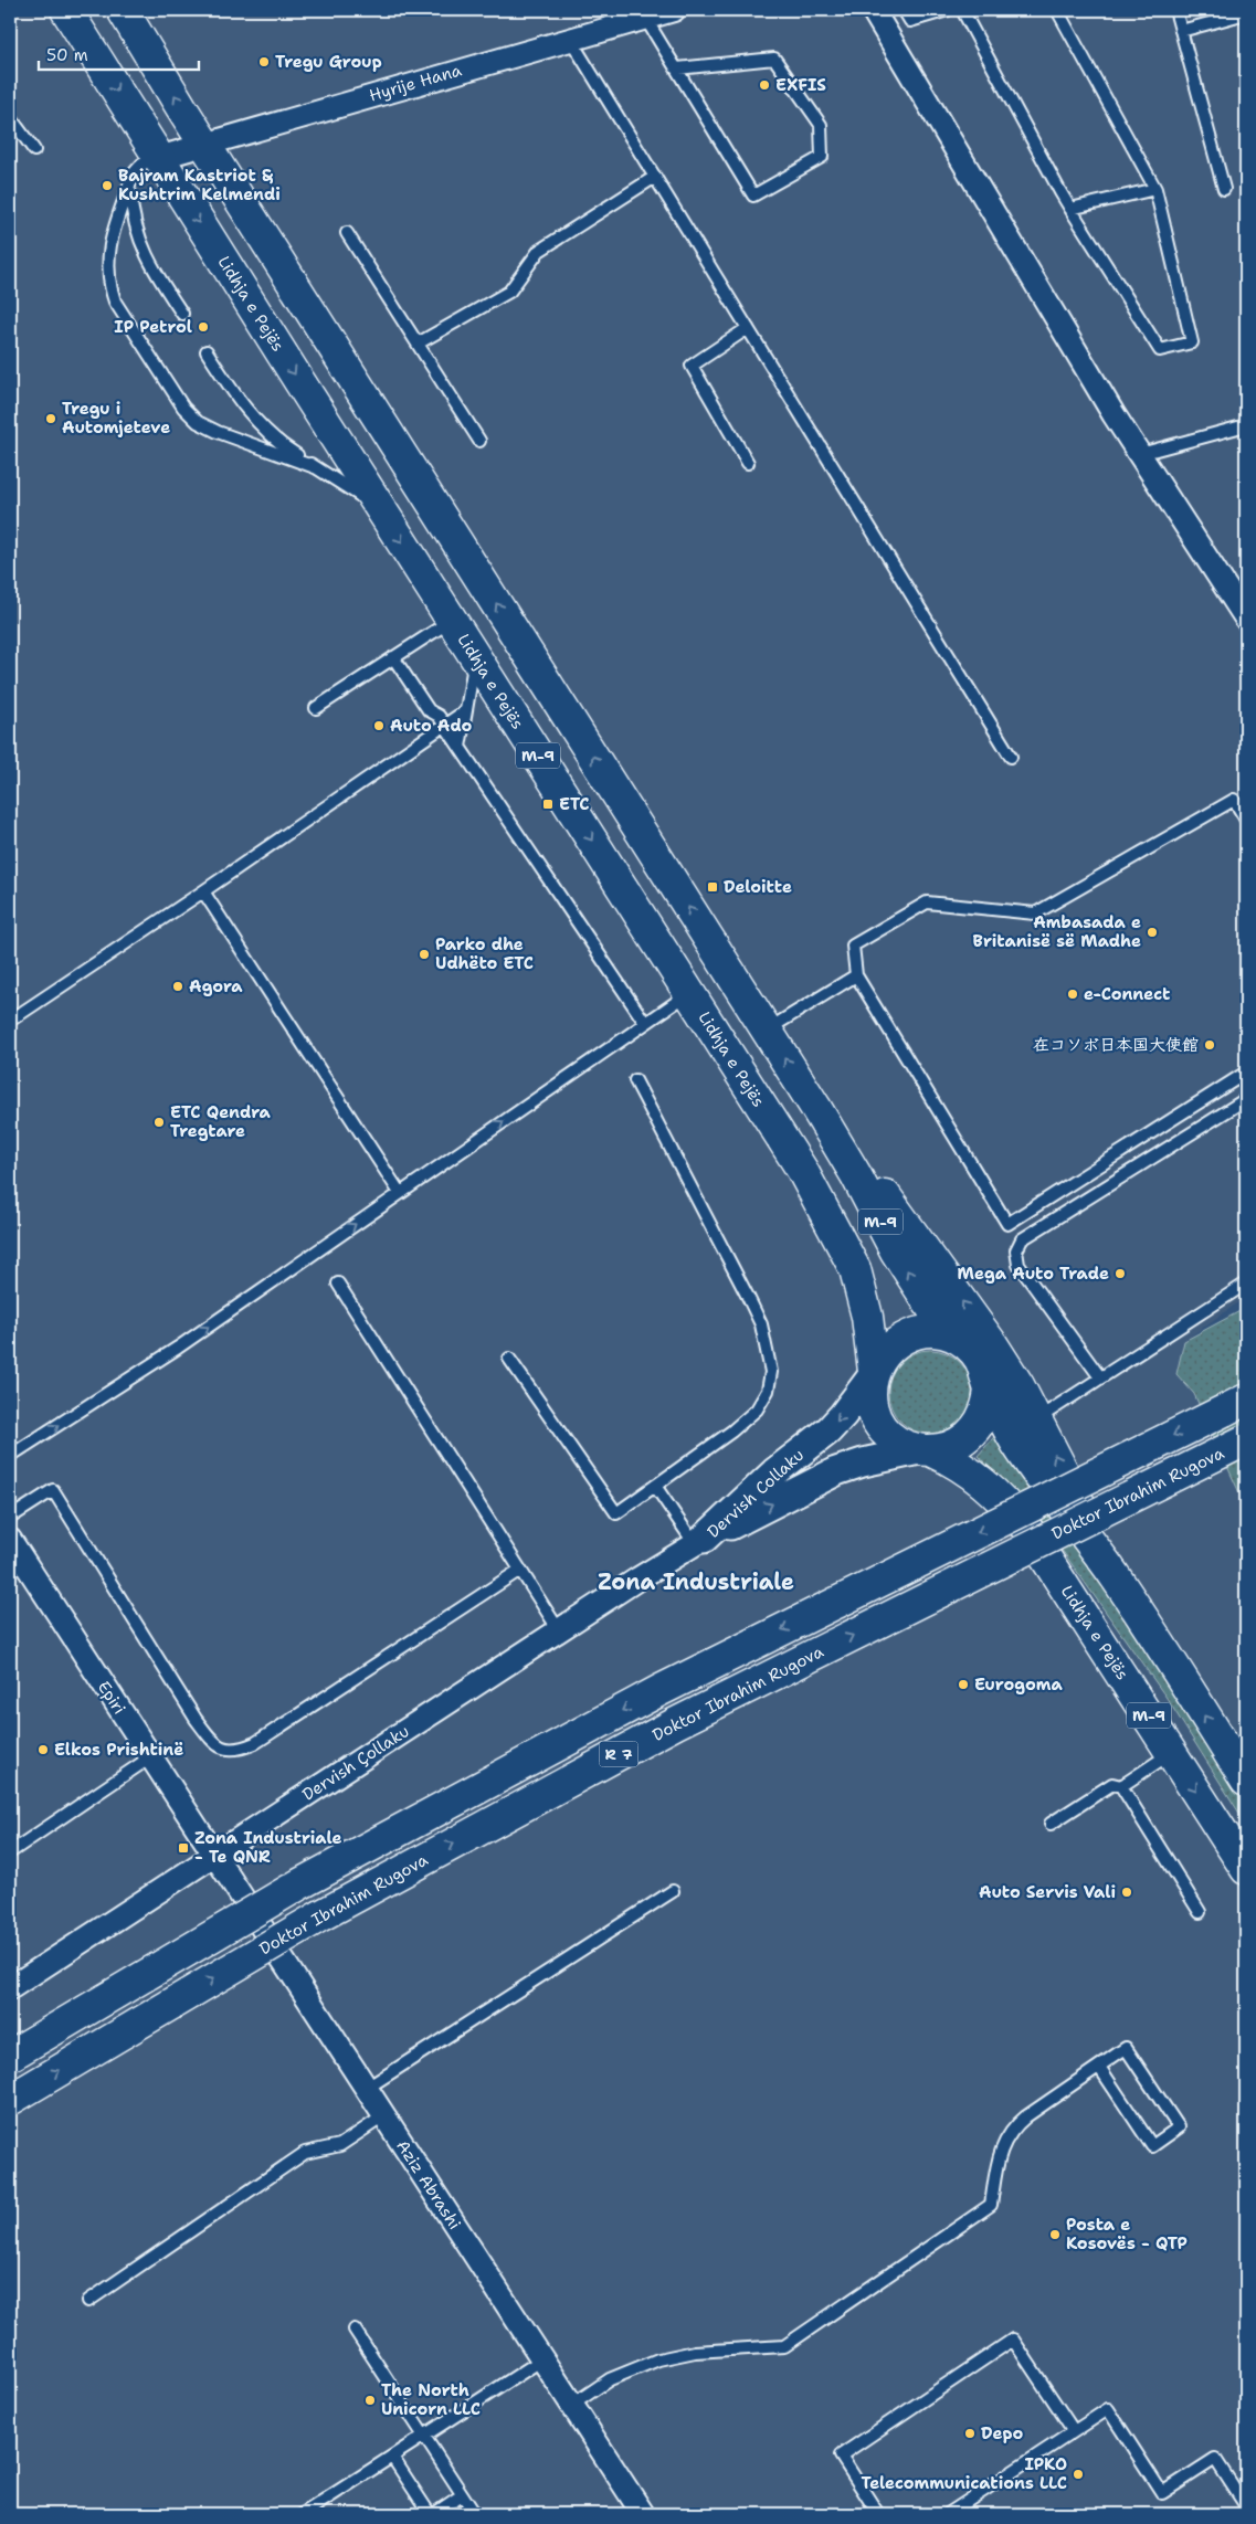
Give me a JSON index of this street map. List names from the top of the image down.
{
  "streets": {
    "highway": [
      "Lidhja e Pejës",
      "M-9",
      "Doktor Ibrahim Rugova",
      "R 7"
    ],
    "street": [
      "Hyrije Hana",
      "Dervish Collaku",
      "Epiri",
      "Dervish Çollaku",
      "Aziz Abrashi"
    ]
  },
  "crossings": [
    ["Hyrije Hana", "Lidhja e Pejës"],
    ["Hyrije Hana", "M-9"],
    ["Lidhja e Pejës", "M-9"],
    ["Lidhja e Pejës", "Dervish Collaku"],
    ["M-9", "Dervish Collaku"],
    ["Dervish Collaku", "Dervish Çollaku"],
    ["Epiri", "Dervish Çollaku"],
    ["Epiri", "Aziz Abrashi"],
    ["Dervish Çollaku", "Aziz Abrashi"]
  ],
  "districts": ["Zona Industriale"],
  "places": {
    "other": [
      "Tregu Group",
      "EXFIS",
      "Bajram Kastriot & Kushtrim Kelmendi",
      "IP Petrol",
      "Tregu i Automjeteve",
      "Auto Ado",
      "Ambasada e Britanisë së Madhe",
      "Parko dhe Udhëto ETC",
      "Agora",
      "e-Connect",
      "在コソボ日本国大使館",
      "ETC Qendra Tregtare",
      "Mega Auto Trade",
      "Eurogoma",
      "Elkos Prishtinë",
      "Auto Servis Vali",
      "Posta e Kosovës - QTP",
      "The North Unicorn LLC",
      "Depo",
      "IPKO Telecommunications LLC"
    ],
    "transit": ["ETC", "Deloitte", "Zona Industriale - Te QNR"]
  },
  "scale_bar": "50 m"
}
